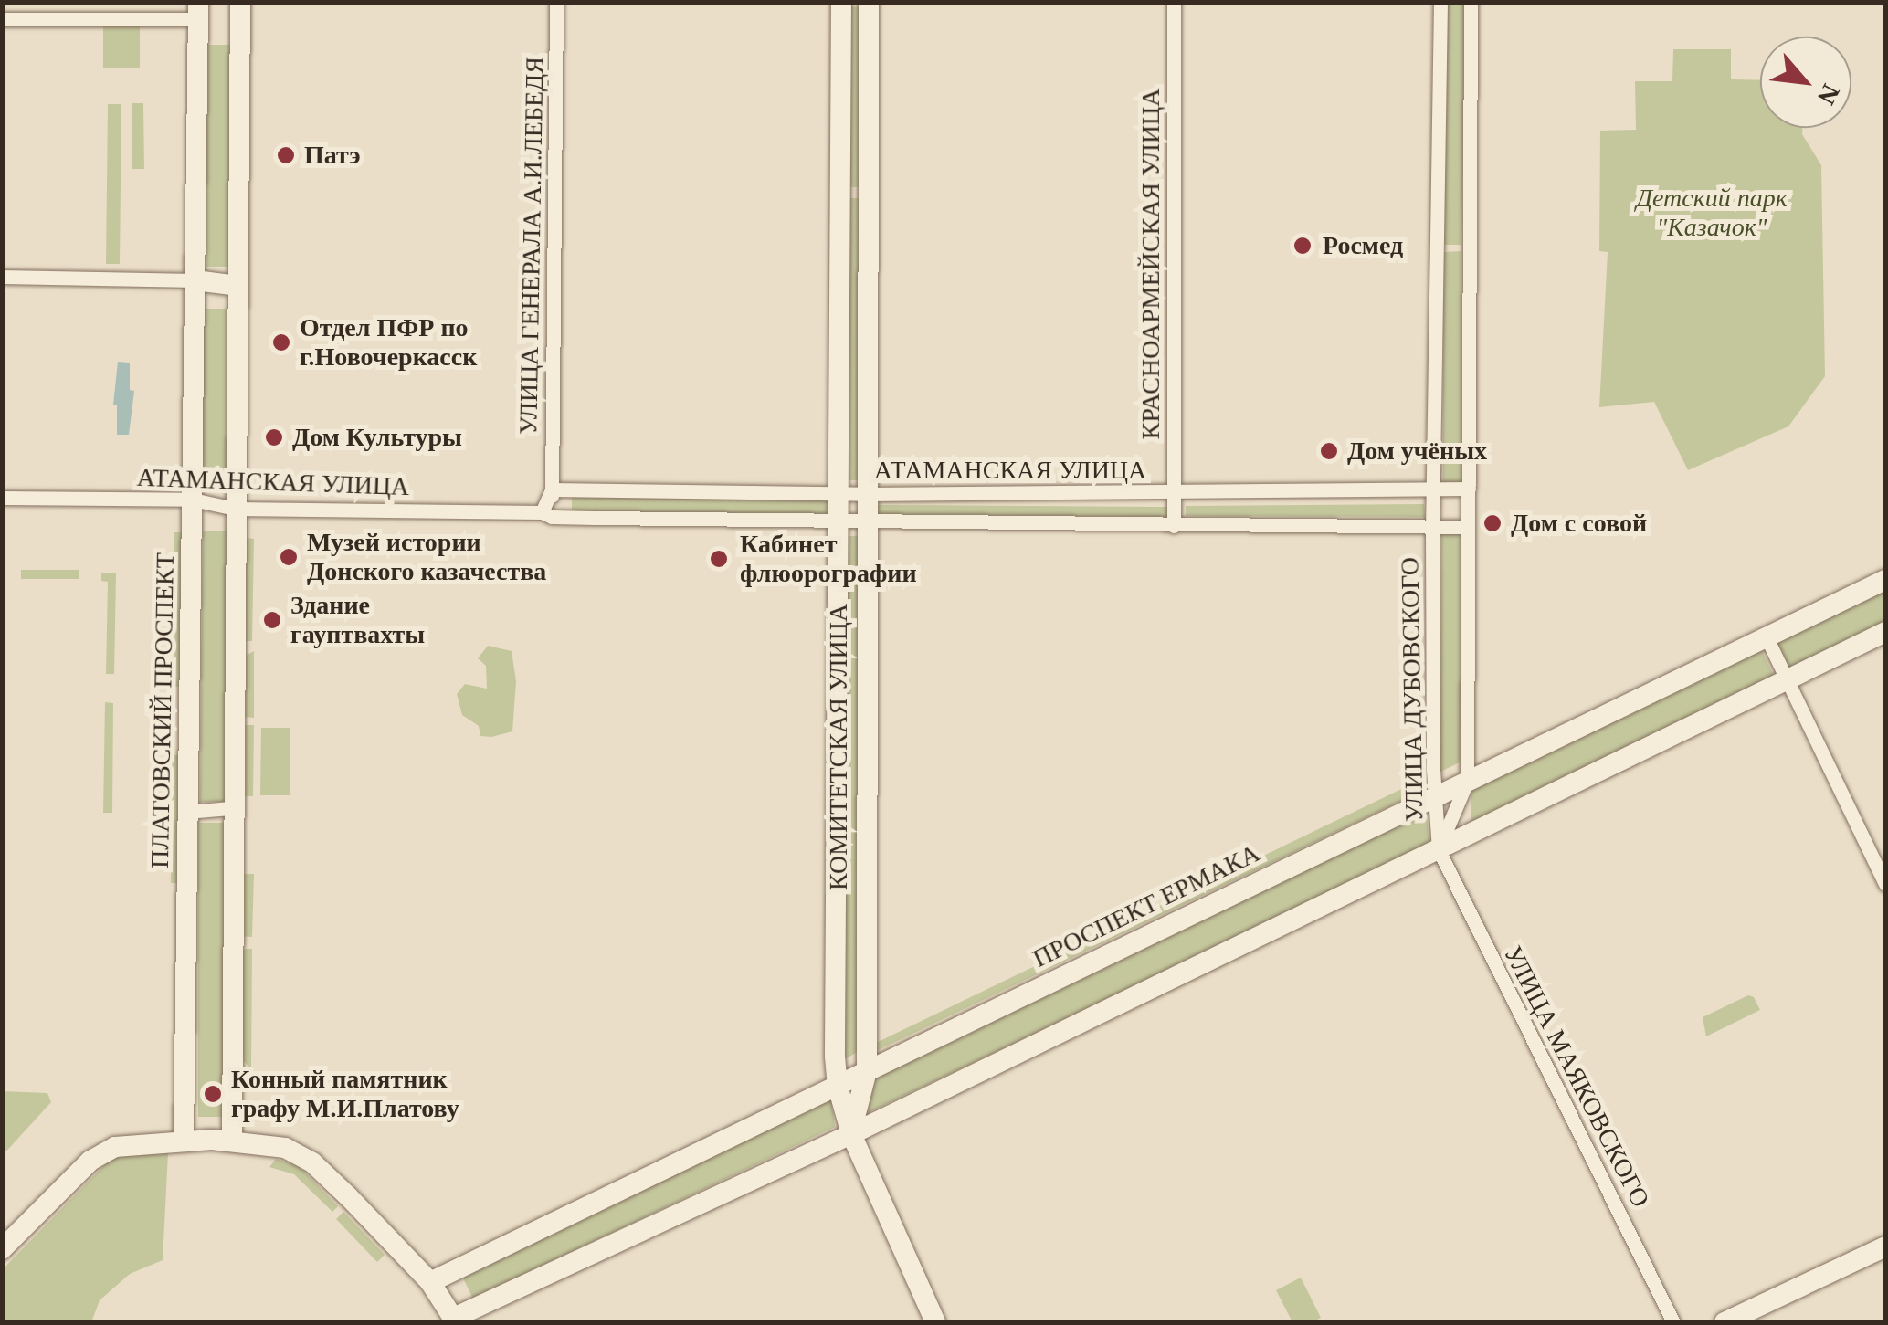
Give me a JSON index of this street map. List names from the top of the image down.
{
  "streets": {
    "main road": ["ПЛАТОВСКИЙ ПРОСПЕКТ", "КОМИТЕТСКАЯ УЛИЦА", "ПРОСПЕКТ ЕРМАКА"],
    "street": [
      "УЛИЦА ГЕНЕРАЛА А.И.ЛЕБЕДЯ",
      "КРАСНОАРМЕЙСКАЯ УЛИЦА",
      "АТАМАНСКАЯ УЛИЦА",
      "УЛИЦА ДУБОВСКОГО",
      "УЛИЦА МАЯКОВСКОГО"
    ]
  },
  "crossings": [
    ["УЛИЦА ГЕНЕРАЛА А.И.ЛЕБЕДЯ", "АТАМАНСКАЯ УЛИЦА"],
    ["КРАСНОАРМЕЙСКАЯ УЛИЦА", "АТАМАНСКАЯ УЛИЦА"],
    ["АТАМАНСКАЯ УЛИЦА", "УЛИЦА ДУБОВСКОГО"],
    ["АТАМАНСКАЯ УЛИЦА", "ПЛАТОВСКИЙ ПРОСПЕКТ"],
    ["АТАМАНСКАЯ УЛИЦА", "КОМИТЕТСКАЯ УЛИЦА"],
    ["УЛИЦА ДУБОВСКОГО", "ПРОСПЕКТ ЕРМАКА"],
    ["УЛИЦА ДУБОВСКОГО", "УЛИЦА МАЯКОВСКОГО"],
    ["КОМИТЕТСКАЯ УЛИЦА", "ПРОСПЕКТ ЕРМАКА"]
  ],
  "parks": ["Детский парк \"Казачок\""],
  "places": [
    "Патэ",
    "Росмед",
    "Отдел ПФР по г.Новочеркасск",
    "Дом Культуры",
    "Дом учёных",
    "Дом с совой",
    "Музей истории Донского казачества",
    "Кабинет флюорографии",
    "Здание гауптвахты",
    "Конный памятник графу М.И.Платову"
  ],
  "north": "bottom right"
}
